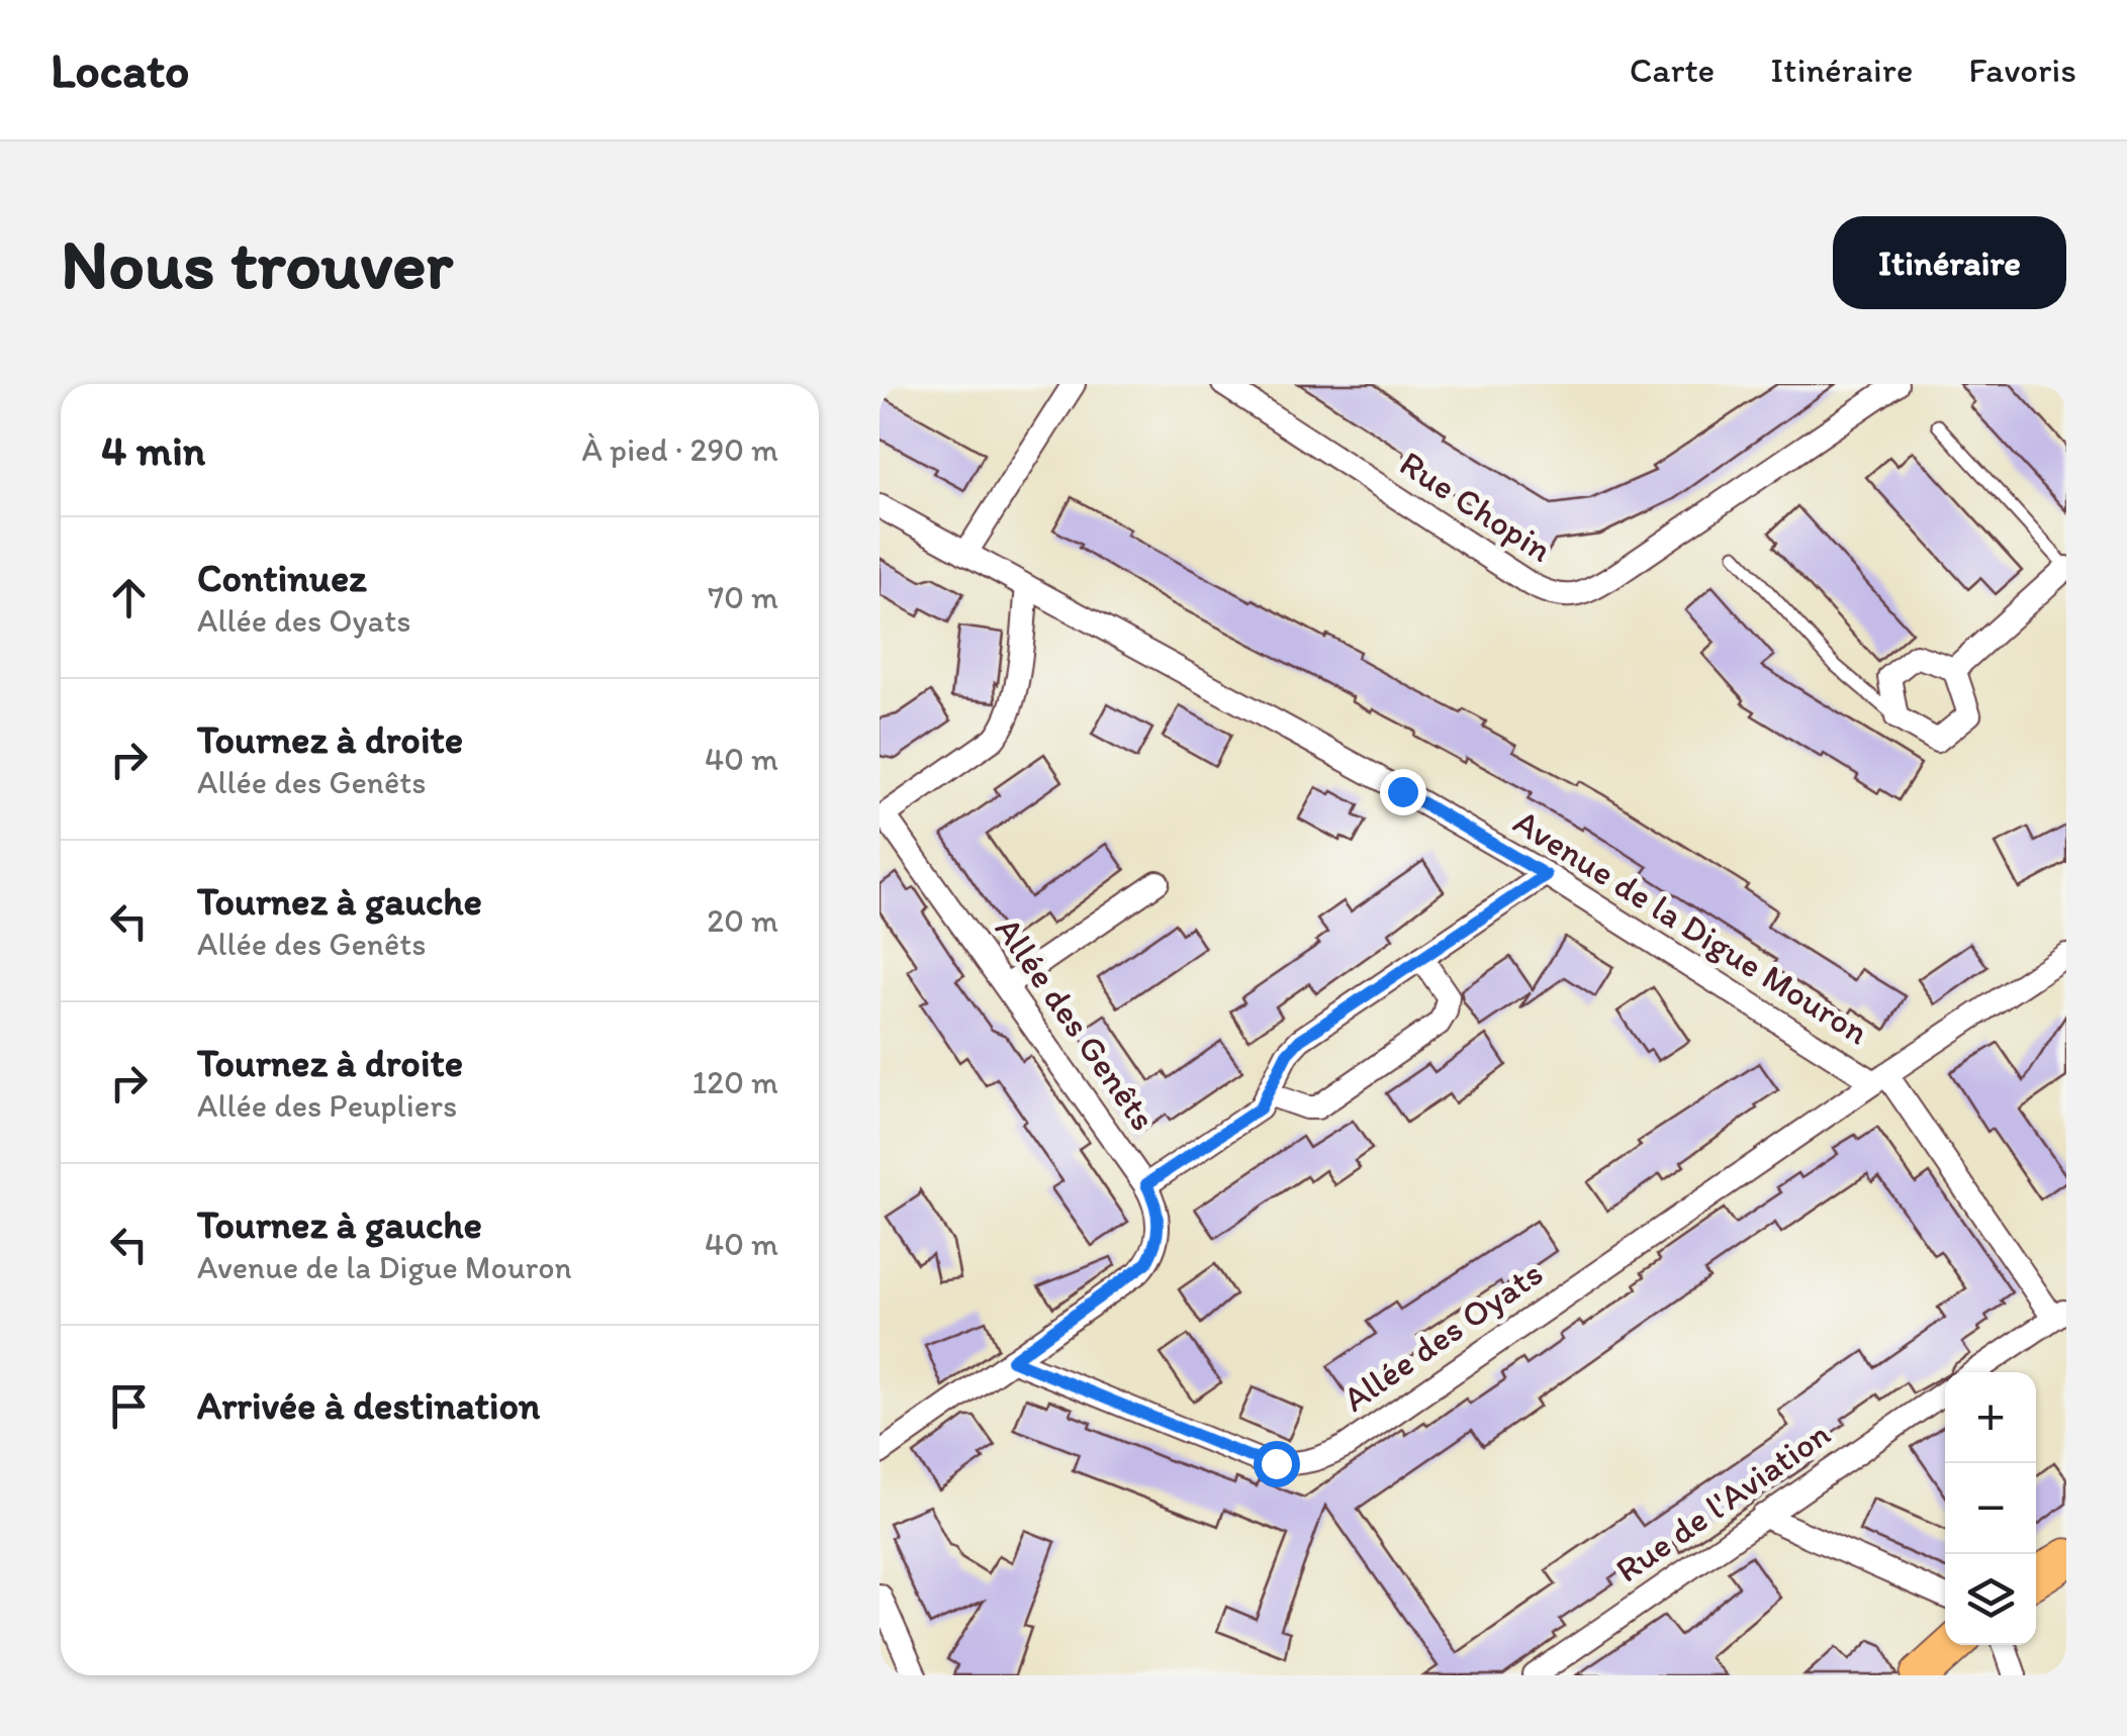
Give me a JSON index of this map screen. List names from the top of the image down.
{
  "streets": {
    "street": [
      "Rue Chopin",
      "Avenue de la Digue Mouron",
      "Allée des Genêts",
      "Allée des Oyats",
      "Rue de l'Aviation"
    ]
  },
  "crossings": [
    ["Avenue de la Digue Mouron", "Allée des Oyats"],
    ["Allée des Genêts", "Allée des Oyats"]
  ],
  "page": {
    "header": "Locato",
    "nav": ["Carte", "Itinéraire", "Favoris"],
    "buttons": "Itinéraire",
    "title": "Nous trouver",
    "heading": ["4 min", "À pied · 290 m"],
    "list": [
      ["Continuez", "Allée des Oyats", "70 m"],
      ["Tournez à droite", "Allée des Genêts", "40 m"],
      ["Tournez à gauche", "Allée des Genêts", "20 m"],
      ["Tournez à droite", "Allée des Peupliers", "120 m"],
      ["Tournez à gauche", "Avenue de la Digue Mouron", "40 m"],
      "Arrivée à destination"
    ],
    "map_buttons": ["+", "−"]
  }
}
